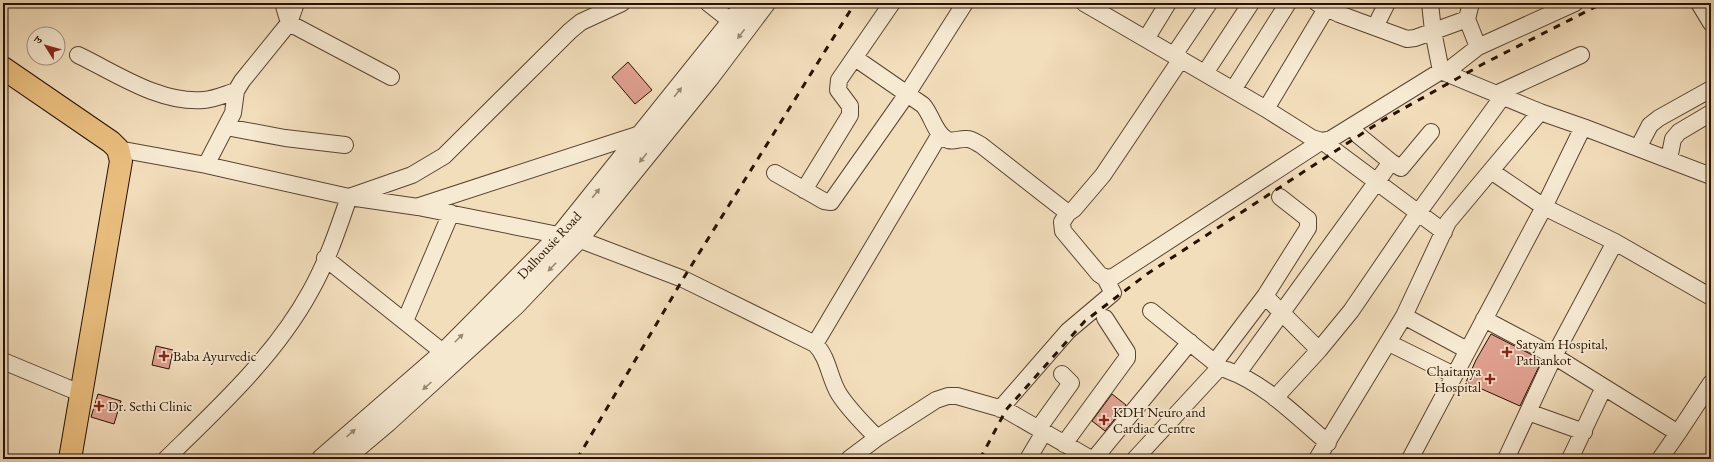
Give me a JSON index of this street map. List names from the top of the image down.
{
  "streets": {
    "street": ["Dalhousie Road"]
  },
  "places": {
    "health": [
      "Satyam Hospital, Pathankot",
      "Baba Ayurvedic",
      "Chaitanya Hospital",
      "Dr. Sethi Clinic",
      "KDH Neuro and Cardiac Centre"
    ]
  },
  "north": "top left"
}
